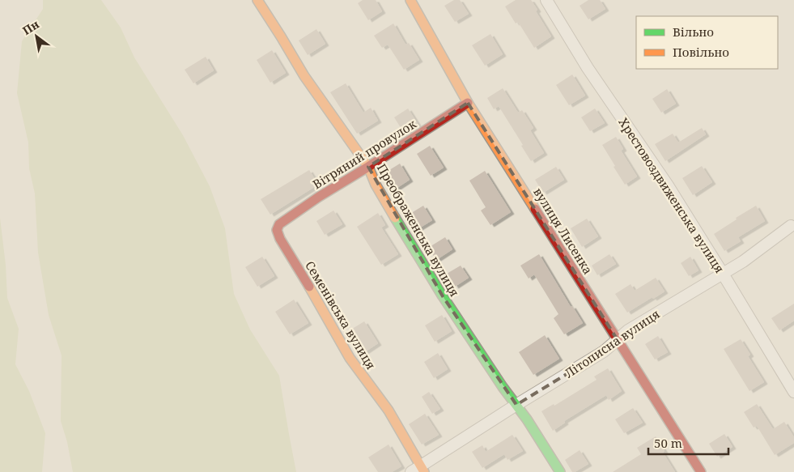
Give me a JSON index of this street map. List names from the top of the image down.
{
  "streets": {
    "street": [
      "Вітряний провулок",
      "Хрестовоздвиженська вулиця",
      "Преображенська вулиця",
      "вулиця Лисенка",
      "Семенівська вулиця",
      "Літописна вулиця"
    ]
  },
  "crossings": [
    ["Вітряний провулок", "Преображенська вулиця"],
    ["Вітряний провулок", "вулиця Лисенка"],
    ["Вітряний провулок", "Семенівська вулиця"],
    ["Хрестовоздвиженська вулиця", "Літописна вулиця"],
    ["Преображенська вулиця", "Літописна вулиця"],
    ["вулиця Лисенка", "Літописна вулиця"],
    ["Семенівська вулиця", "Літописна вулиця"]
  ],
  "legend": ["Вільно", "Повільно"],
  "scale_bar": "50 m",
  "north": "top left"
}
